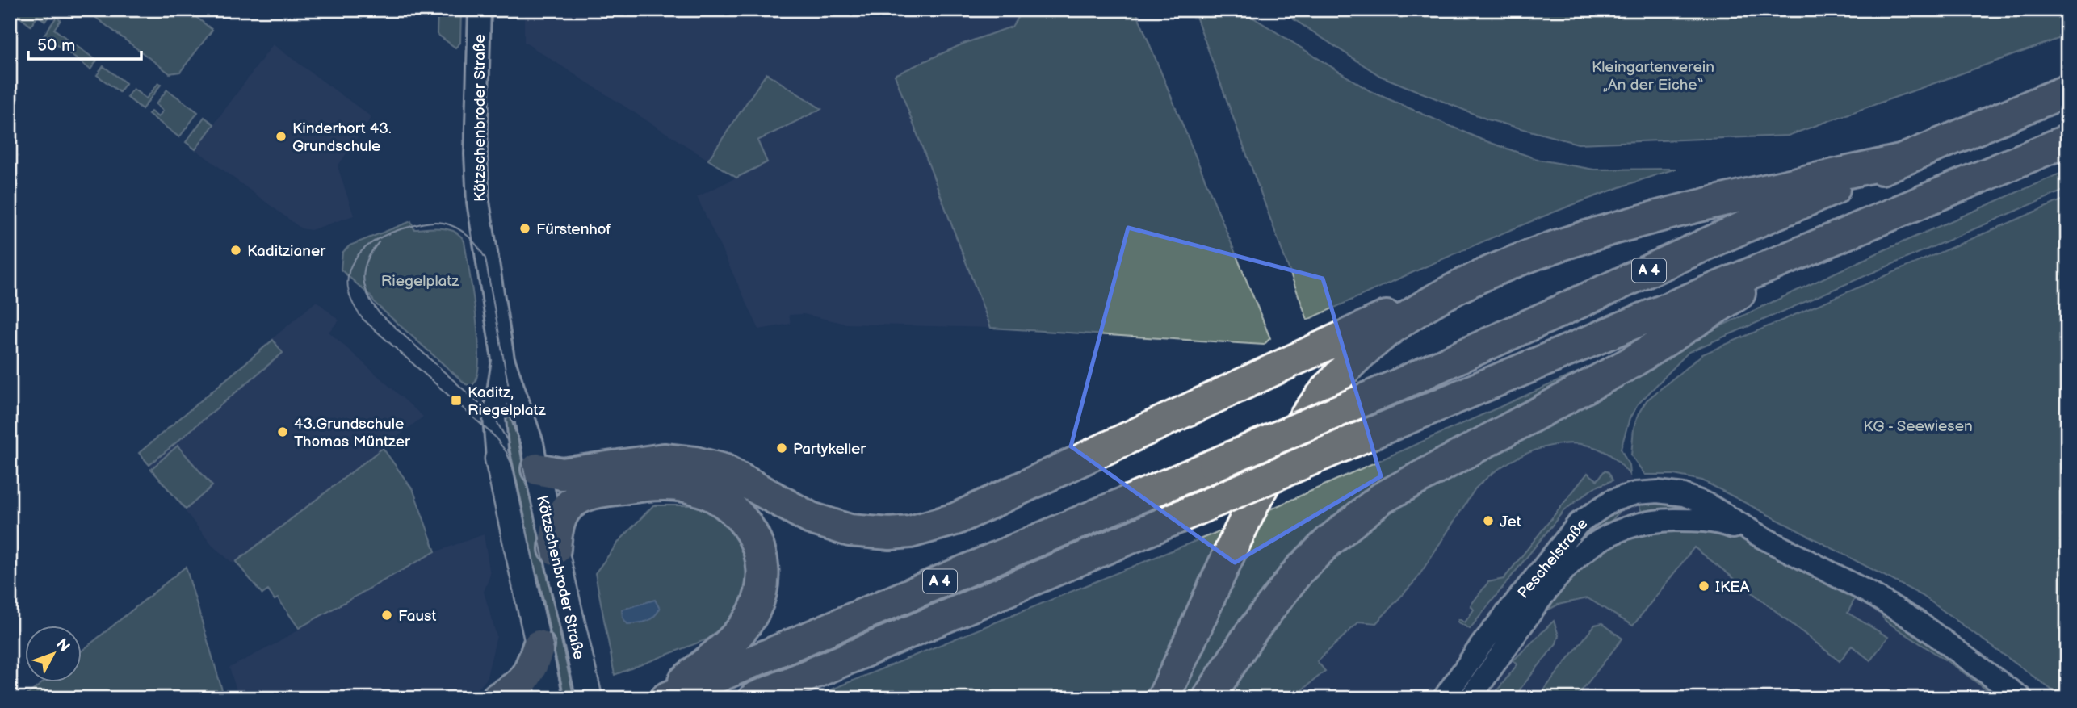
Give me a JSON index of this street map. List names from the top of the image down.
{
  "streets": {
    "highway": ["A 4"],
    "main road": ["Kötzschenbroder Straße"],
    "street": ["Peschelstraße"]
  },
  "parks": ["Kleingartenverein „An der Eiche“", "Riegelplatz", "KG - Seewiesen"],
  "places": {
    "other": [
      "Kinderhort 43. Grundschule",
      "Fürstenhof",
      "Kaditzianer",
      "43.Grundschule Thomas Müntzer",
      "Partykeller",
      "Jet",
      "IKEA",
      "Faust"
    ],
    "transit": ["Kaditz, Riegelplatz"]
  },
  "scale_bar": "50 m",
  "north": "top right"
}
